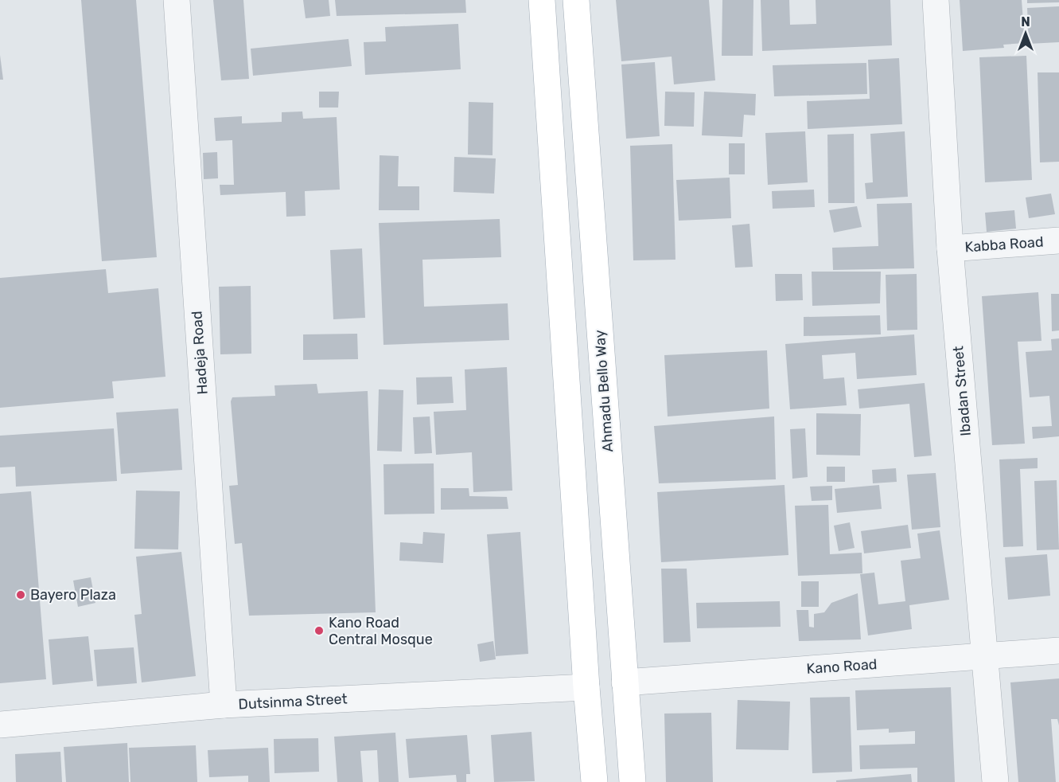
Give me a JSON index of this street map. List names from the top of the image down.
{
  "streets": {
    "main road": ["Ahmadu Bello Way"],
    "street": [
      "Kabba Road",
      "Hadeja Road",
      "Ibadan Street",
      "Kano Road",
      "Dutsinma Street"
    ]
  },
  "crossings": [
    ["Kabba Road", "Ibadan Street"],
    ["Hadeja Road", "Dutsinma Street"],
    ["Ahmadu Bello Way", "Kano Road"],
    ["Ibadan Street", "Kano Road"]
  ],
  "places": ["Bayero Plaza", "Kano Road Central Mosque"],
  "north": "top"
}
